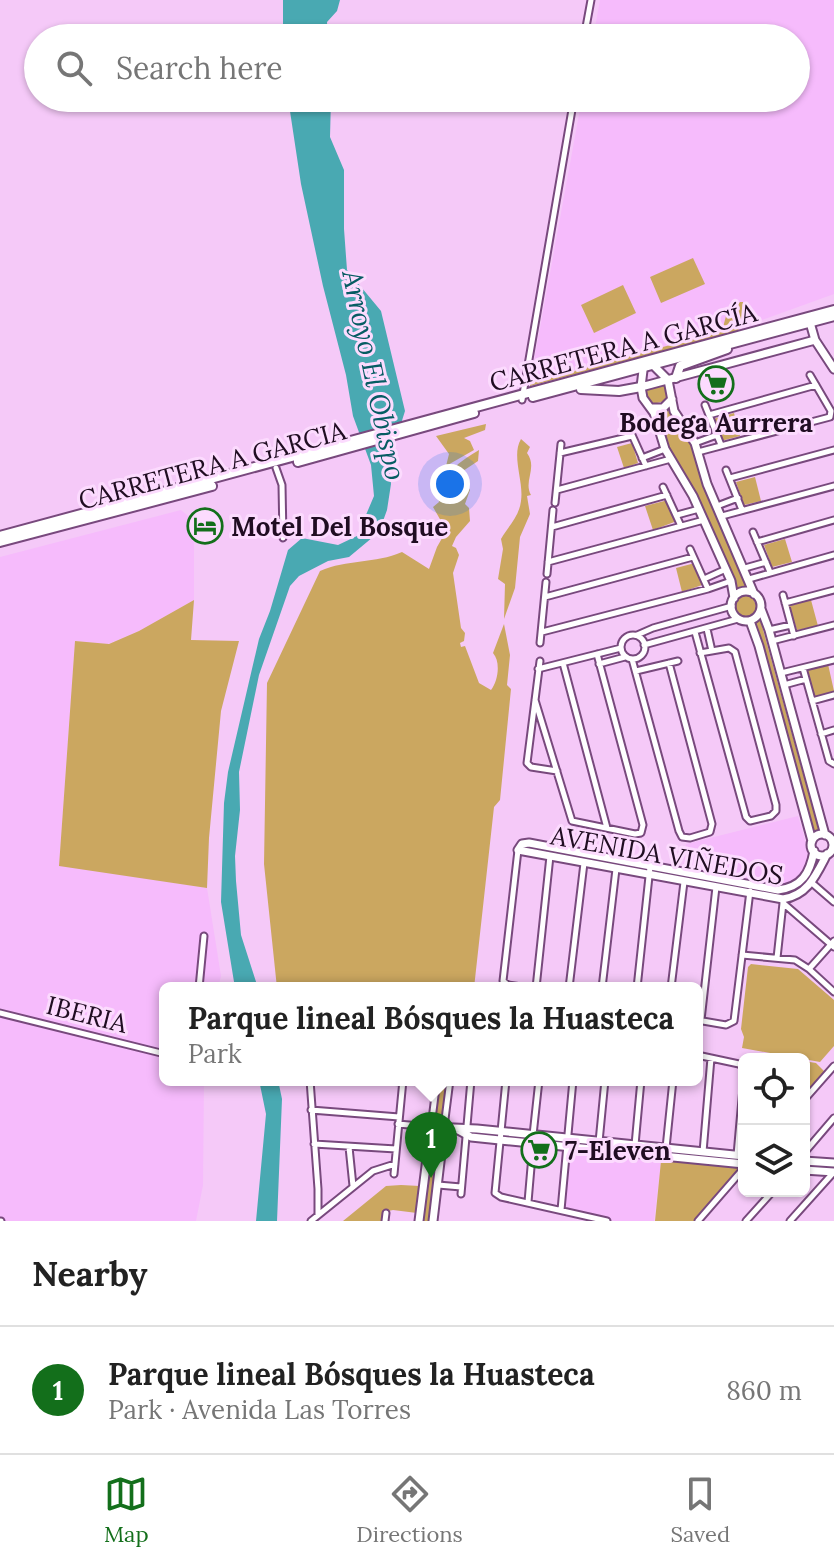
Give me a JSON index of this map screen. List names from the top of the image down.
{
  "streets": {
    "main road": ["CARRETERA A GARCÍA", "CARRETERA A GARCIA"],
    "street": ["AVENIDA VIÑEDOS", "IBERIA"]
  },
  "crossings": [
    ["CARRETERA A GARCÍA", "CARRETERA A GARCIA"]
  ],
  "water": ["Arroyo El Obispo"],
  "places": {
    "supermarket": ["Bodega Aurrera", "7-Eleven"],
    "hotel": ["Motel Del Bosque"]
  },
  "page": {
    "search": "Search here",
    "popup": ["Parque lineal Bósques la Huasteca", "Park"],
    "pins": "1",
    "heading": "Nearby",
    "list": [
      {
        "mark": "1",
        "name": "Parque lineal Bósques la Huasteca",
        "note": "Park · Avenida Las Torres",
        "value": "860 m"
      }
    ],
    "nav": ["Map", "Directions", "Saved"]
  }
}
